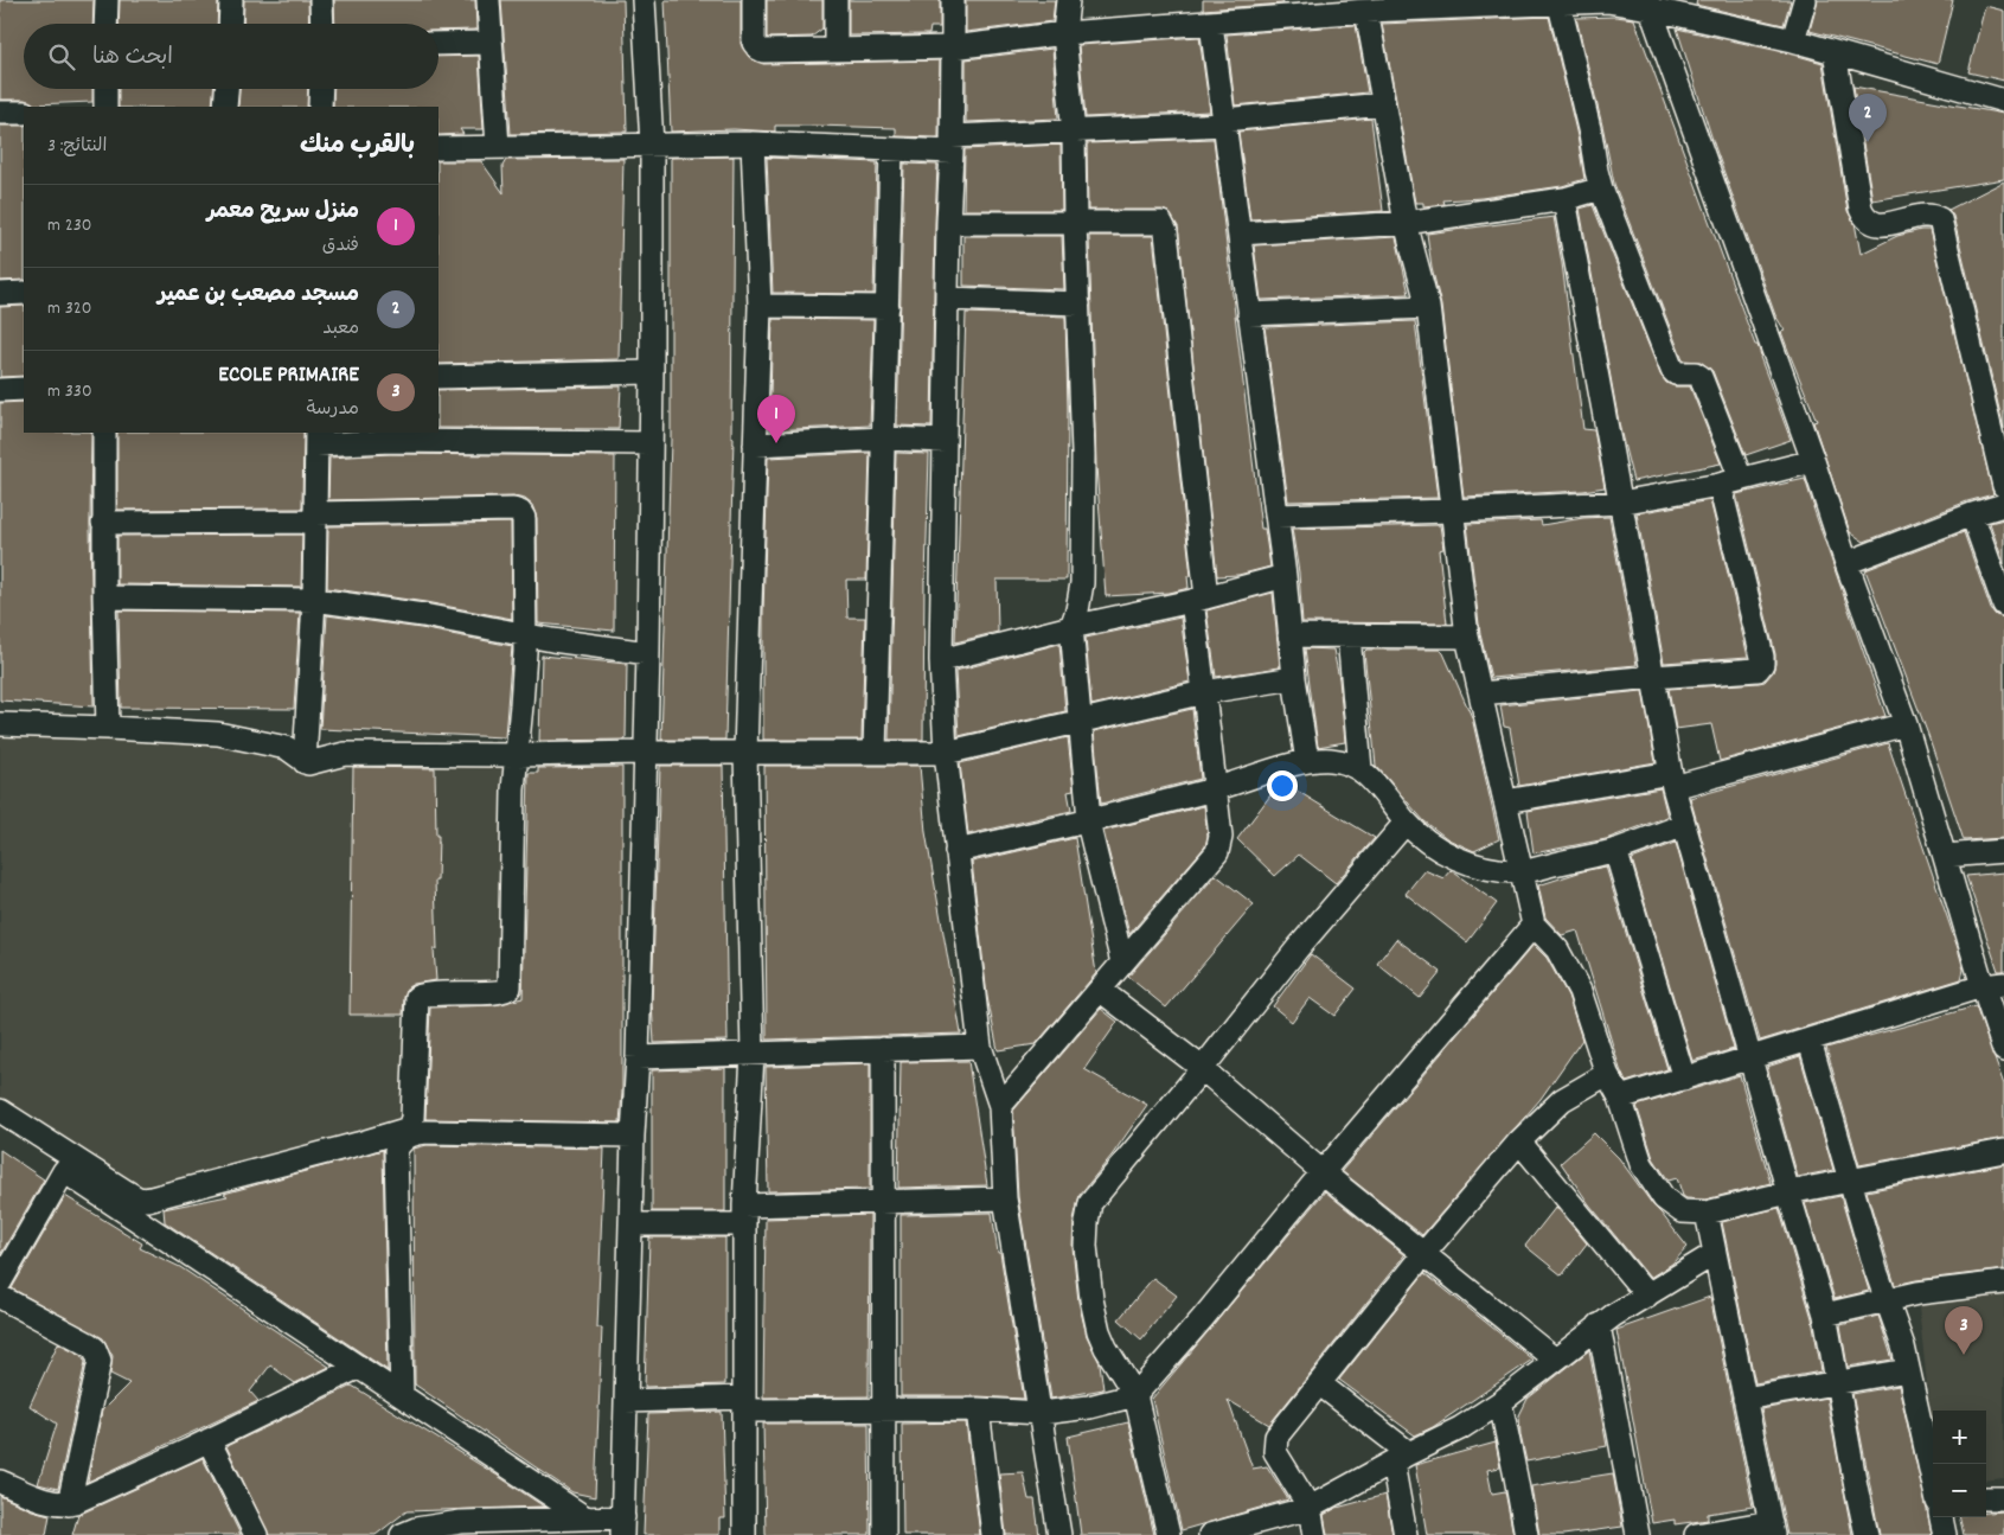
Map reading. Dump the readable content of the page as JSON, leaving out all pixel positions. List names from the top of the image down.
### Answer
{
  "page": {
    "search": "ابحث هنا",
    "pins": ["2", "1", "3"],
    "heading": ["بالقرب منك", "النتائج: 3"],
    "list": [
      {
        "mark": "1",
        "name": "منزل سريح معمر",
        "note": "فندق",
        "value": "230 m"
      },
      {
        "mark": "2",
        "name": "مسجد مصعب بن عمير",
        "note": "معبد",
        "value": "320 m"
      },
      {
        "mark": "3",
        "name": "ECOLE PRIMAIRE",
        "note": "مدرسة",
        "value": "330 m"
      }
    ],
    "map_buttons": ["+", "−"]
  }
}
